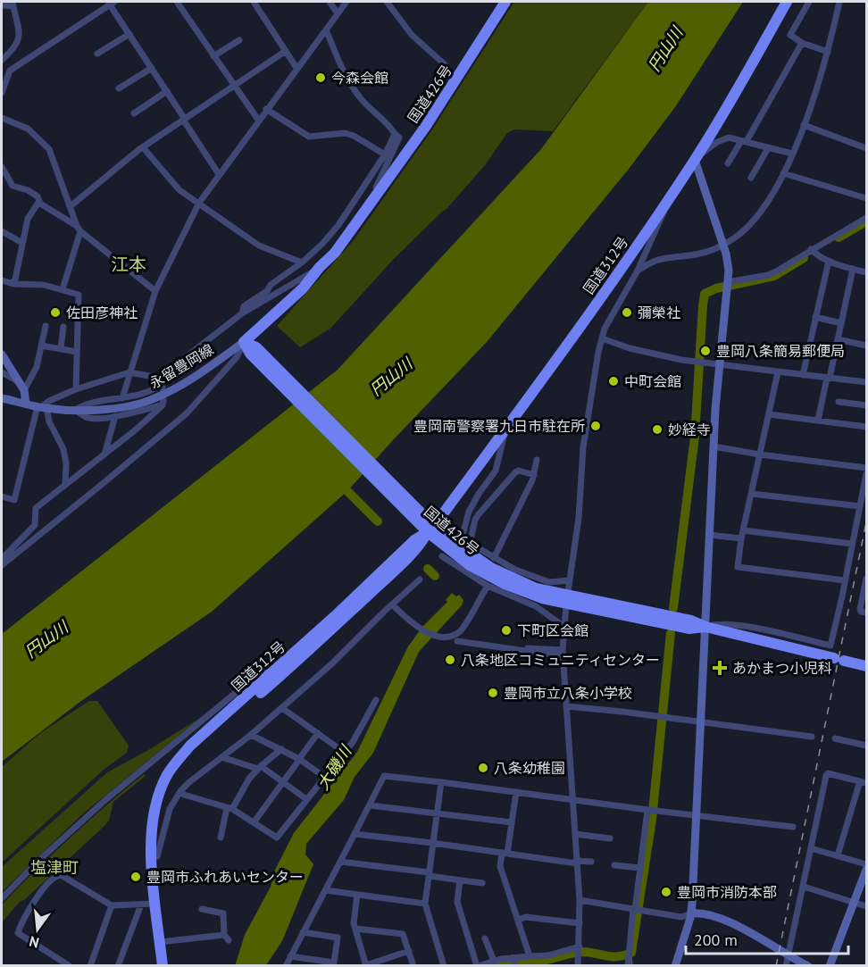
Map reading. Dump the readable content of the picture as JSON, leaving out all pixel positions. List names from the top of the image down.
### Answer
{
  "streets": {
    "highway": ["国道426号", "国道312号"],
    "street": ["永留豊岡線"]
  },
  "crossings": [
    ["国道426号", "国道312号"],
    ["国道426号", "永留豊岡線"]
  ],
  "districts": ["江本", "塩津町"],
  "water": ["円山川", "大磯川"],
  "places": {
    "other": [
      "今森会館",
      "佐田彦神社",
      "彌榮社",
      "豊岡八条簡易郵便局",
      "中町会館",
      "豊岡南警察署九日市駐在所",
      "妙経寺",
      "下町区会館",
      "八条地区コミュニティセンター",
      "豊岡市立八条小学校",
      "八条幼稚園",
      "豊岡市ふれあいセンター",
      "豊岡市消防本部"
    ],
    "health": ["あかまつ小児科"]
  },
  "scale_bar": "200 m",
  "north": "bottom"
}
